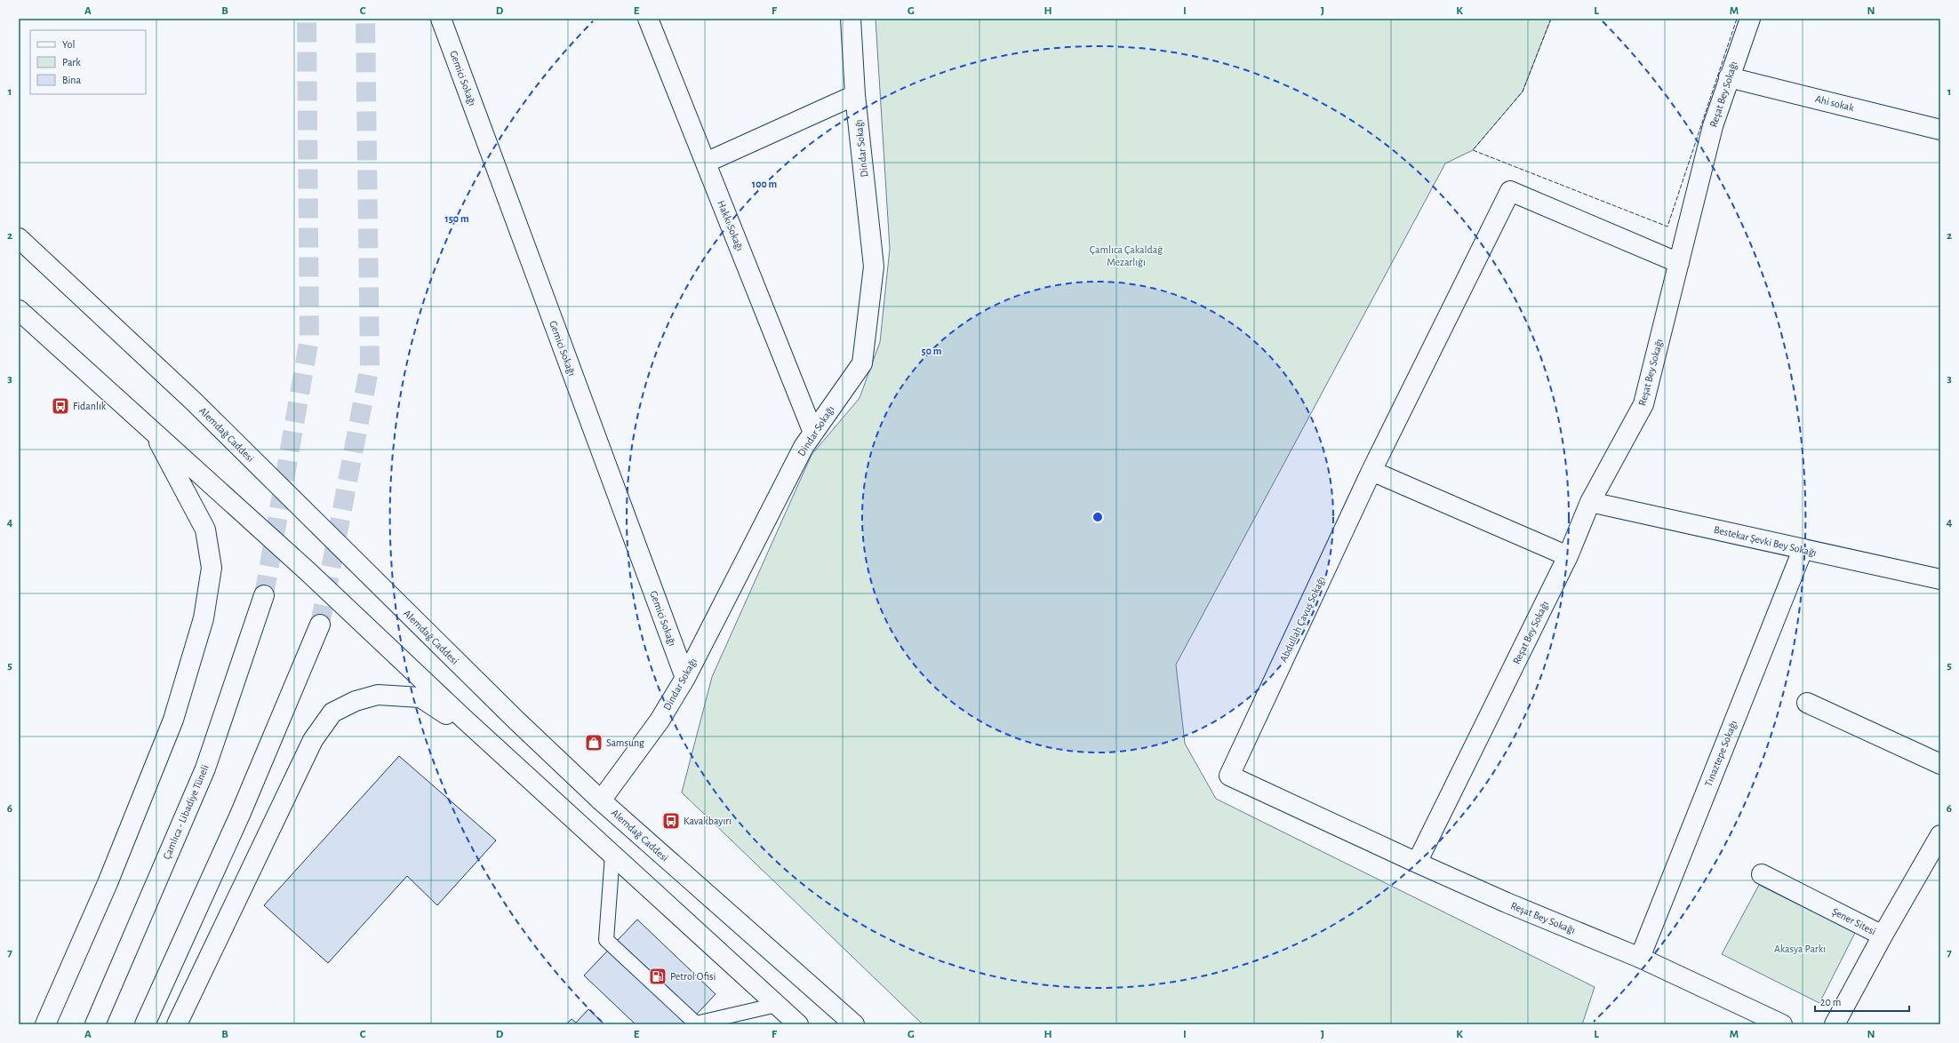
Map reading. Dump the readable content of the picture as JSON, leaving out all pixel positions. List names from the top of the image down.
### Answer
{
  "streets": {
    "street": [
      "Gemici Sokağı",
      "Reşat Bey Sokağı",
      "Ahi sokak",
      "Dindar Sokağı",
      "Hakkı Sokağı",
      "Alemdağ Caddesi",
      "Bestekar Şevki Bey Sokağı",
      "Abdullah Çavuş Sokağı",
      "Tınaztepe Sokağı",
      "Çamlıca - Libadiye Tüneli",
      "Şener Sitesi"
    ]
  },
  "crossings": [
    ["Gemici Sokağı", "Dindar Sokağı"],
    ["Reşat Bey Sokağı", "Ahi sokak"],
    ["Reşat Bey Sokağı", "Bestekar Şevki Bey Sokağı"],
    ["Reşat Bey Sokağı", "Abdullah Çavuş Sokağı"],
    ["Reşat Bey Sokağı", "Tınaztepe Sokağı"],
    ["Dindar Sokağı", "Hakkı Sokağı"],
    ["Dindar Sokağı", "Alemdağ Caddesi"],
    ["Bestekar Şevki Bey Sokağı", "Tınaztepe Sokağı"]
  ],
  "parks": ["Çamlıca Çakaldağ Mezarlığı", "Akasya Parkı"],
  "places": {
    "bus stop": ["Fidanlık", "Kavakbayırı"],
    "shop": ["Samsung"],
    "fuel station": ["Petrol Ofisi"]
  },
  "legend": ["Yol", "Park", "Bina"],
  "scale_bar": "20 m",
  "grid": {
    "columns": [
      "A",
      "B",
      "C",
      "D",
      "E",
      "F",
      "G",
      "H",
      "I",
      "J",
      "K",
      "L",
      "M",
      "N"
    ],
    "rows": [
      "1",
      "2",
      "3",
      "4",
      "5",
      "6",
      "7"
    ]
  },
  "rings": ["100 m", "150 m", "50 m"]
}
